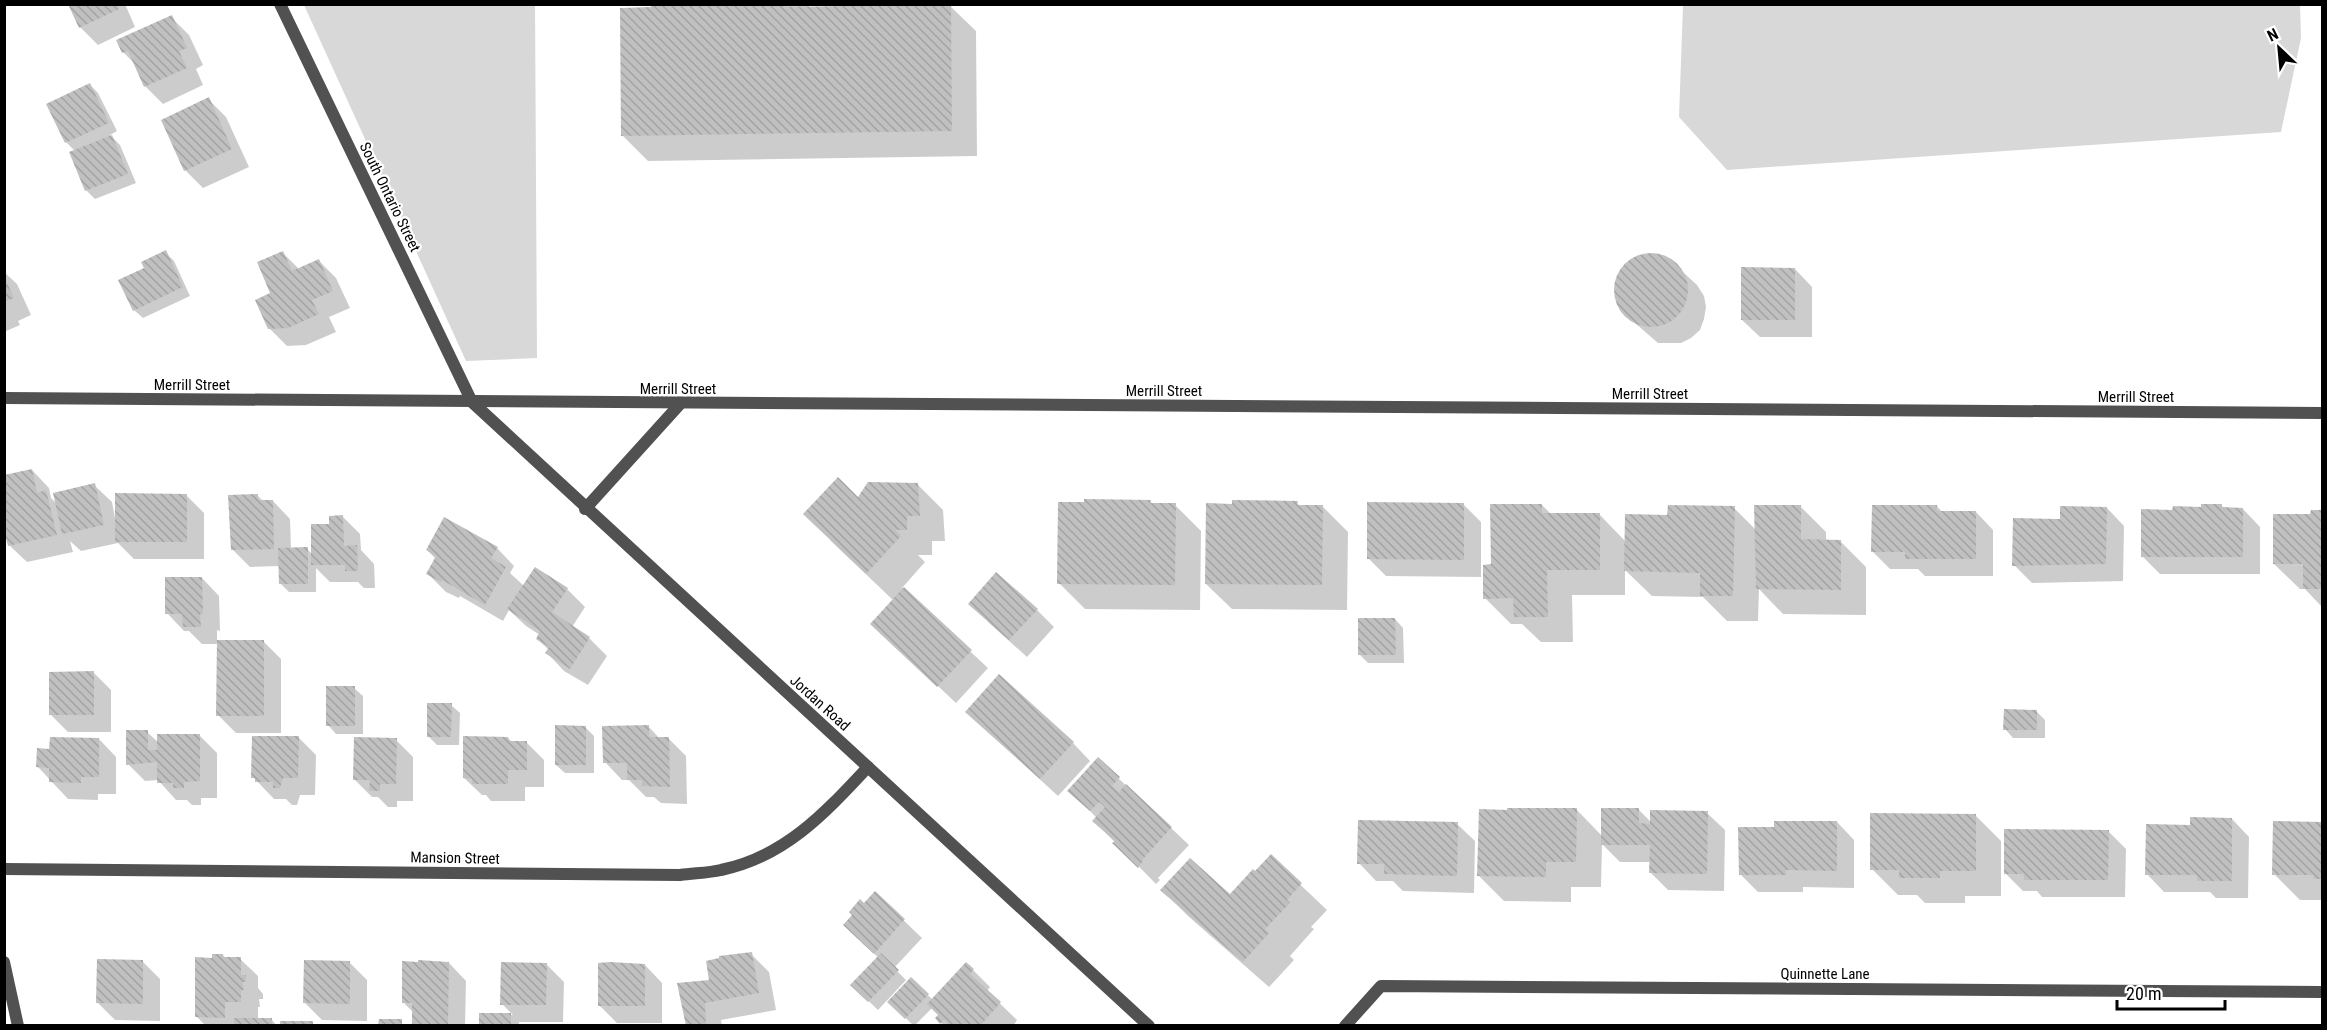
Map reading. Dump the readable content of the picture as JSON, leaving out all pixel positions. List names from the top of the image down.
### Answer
{
  "streets": {
    "street": [
      "South Ontario Street",
      "Merrill Street",
      "Jordan Road",
      "Mansion Street",
      "Quinnette Lane"
    ]
  },
  "crossings": [
    ["South Ontario Street", "Merrill Street"],
    ["South Ontario Street", "Jordan Road"],
    ["Merrill Street", "Jordan Road"],
    ["Jordan Road", "Mansion Street"]
  ],
  "scale_bar": "20 m",
  "north": "top left"
}
